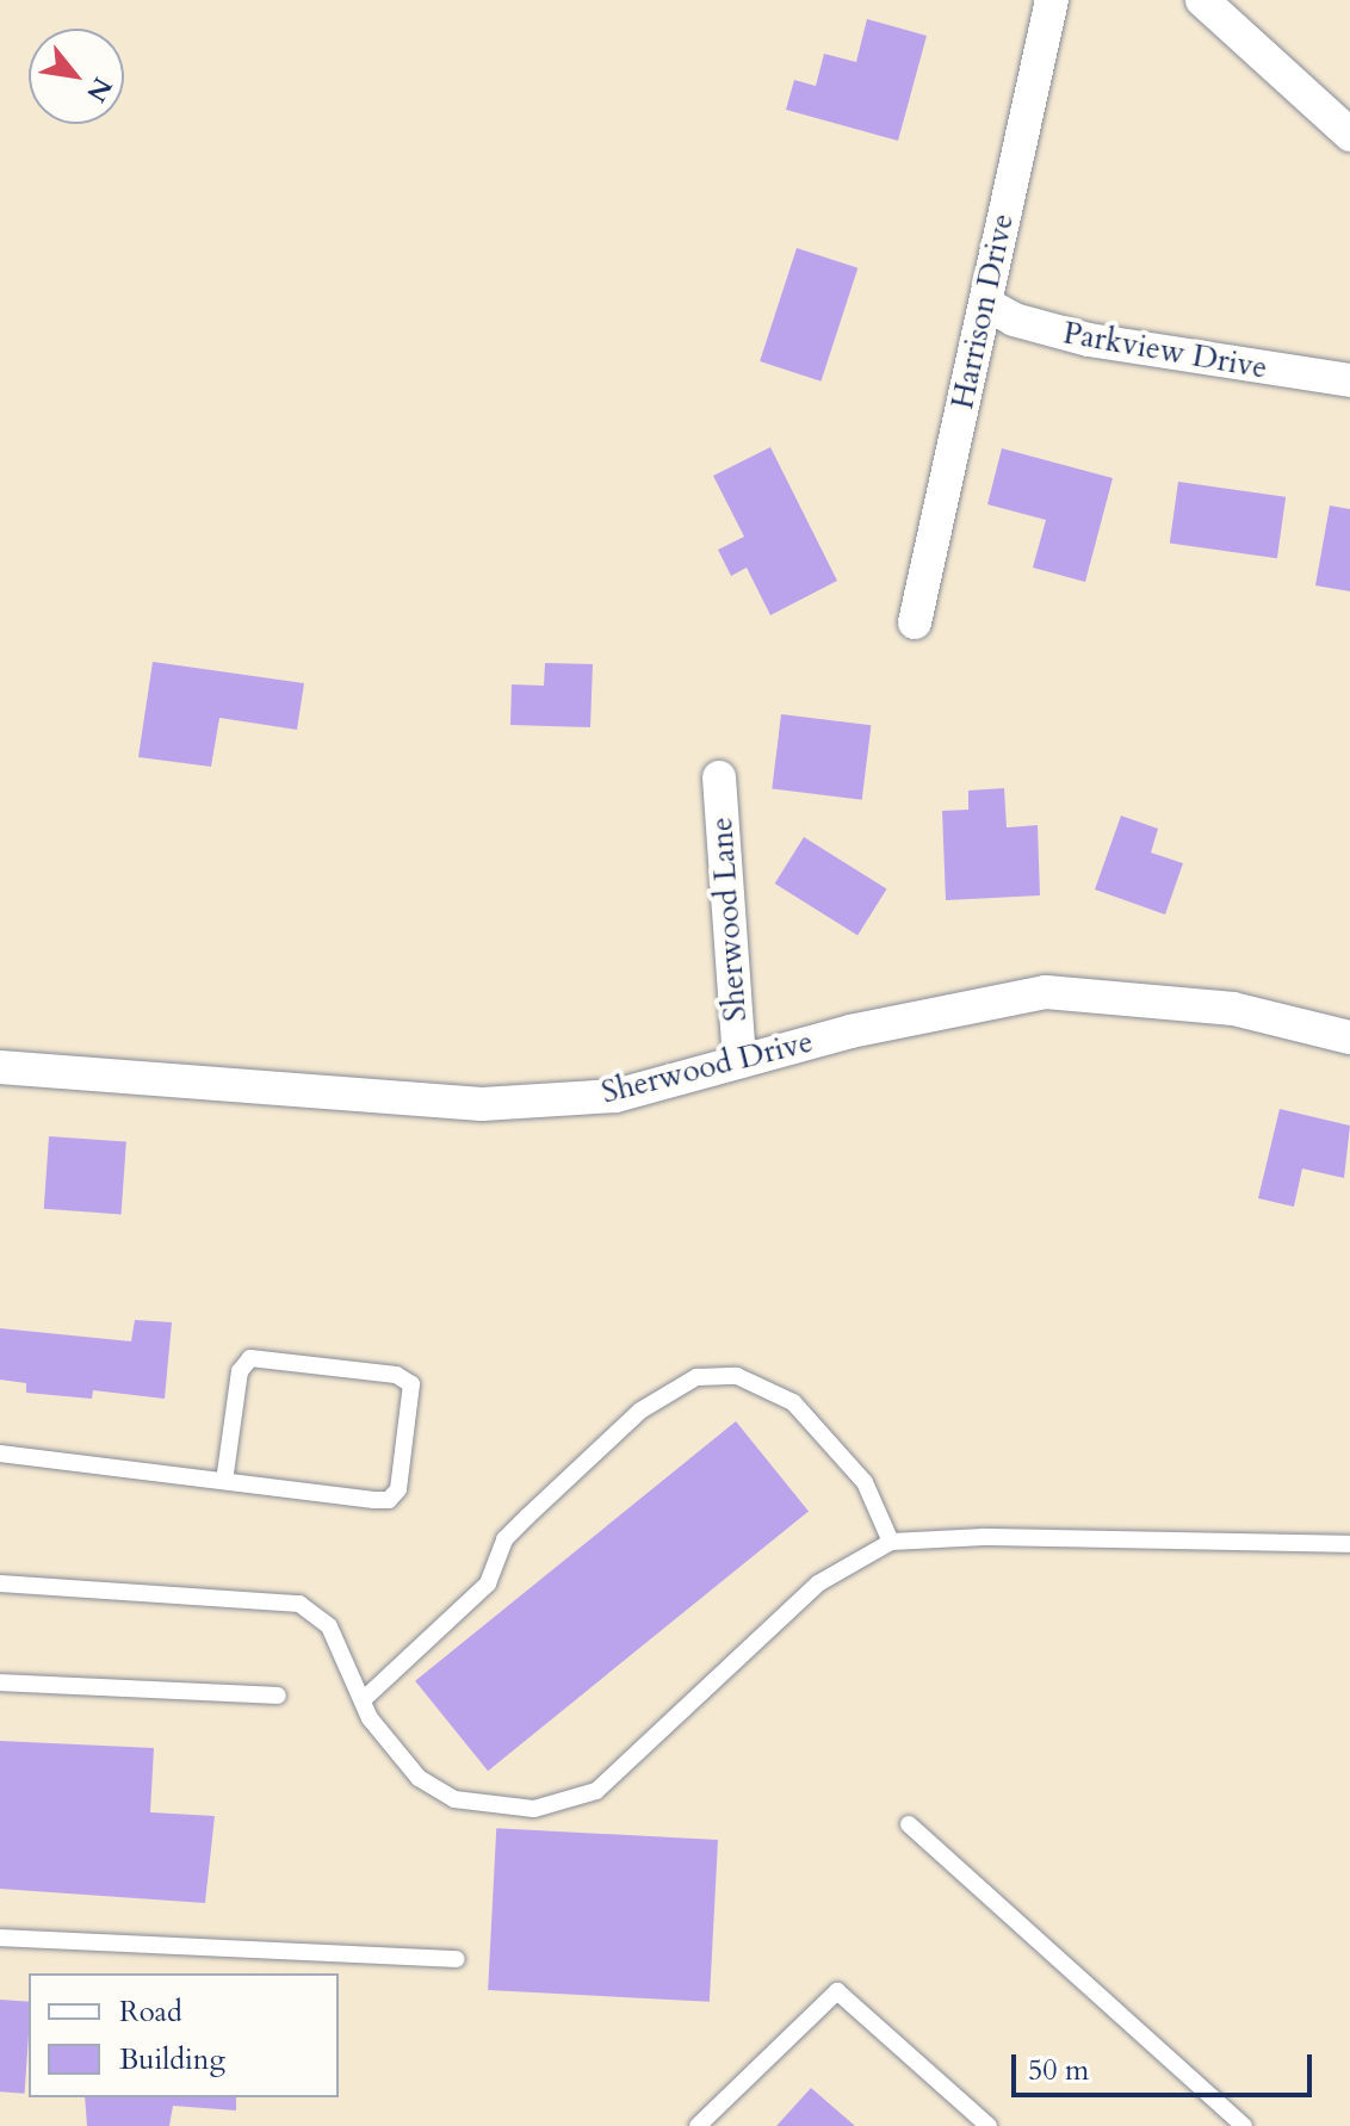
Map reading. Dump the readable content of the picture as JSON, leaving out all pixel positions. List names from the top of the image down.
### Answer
{
  "streets": {
    "street": [
      "Harrison Drive",
      "Parkview Drive",
      "Sherwood Lane",
      "Sherwood Drive"
    ]
  },
  "crossings": [
    ["Harrison Drive", "Parkview Drive"],
    ["Sherwood Lane", "Sherwood Drive"]
  ],
  "legend": ["Road", "Building"],
  "scale_bar": "50 m",
  "north": "bottom right"
}
